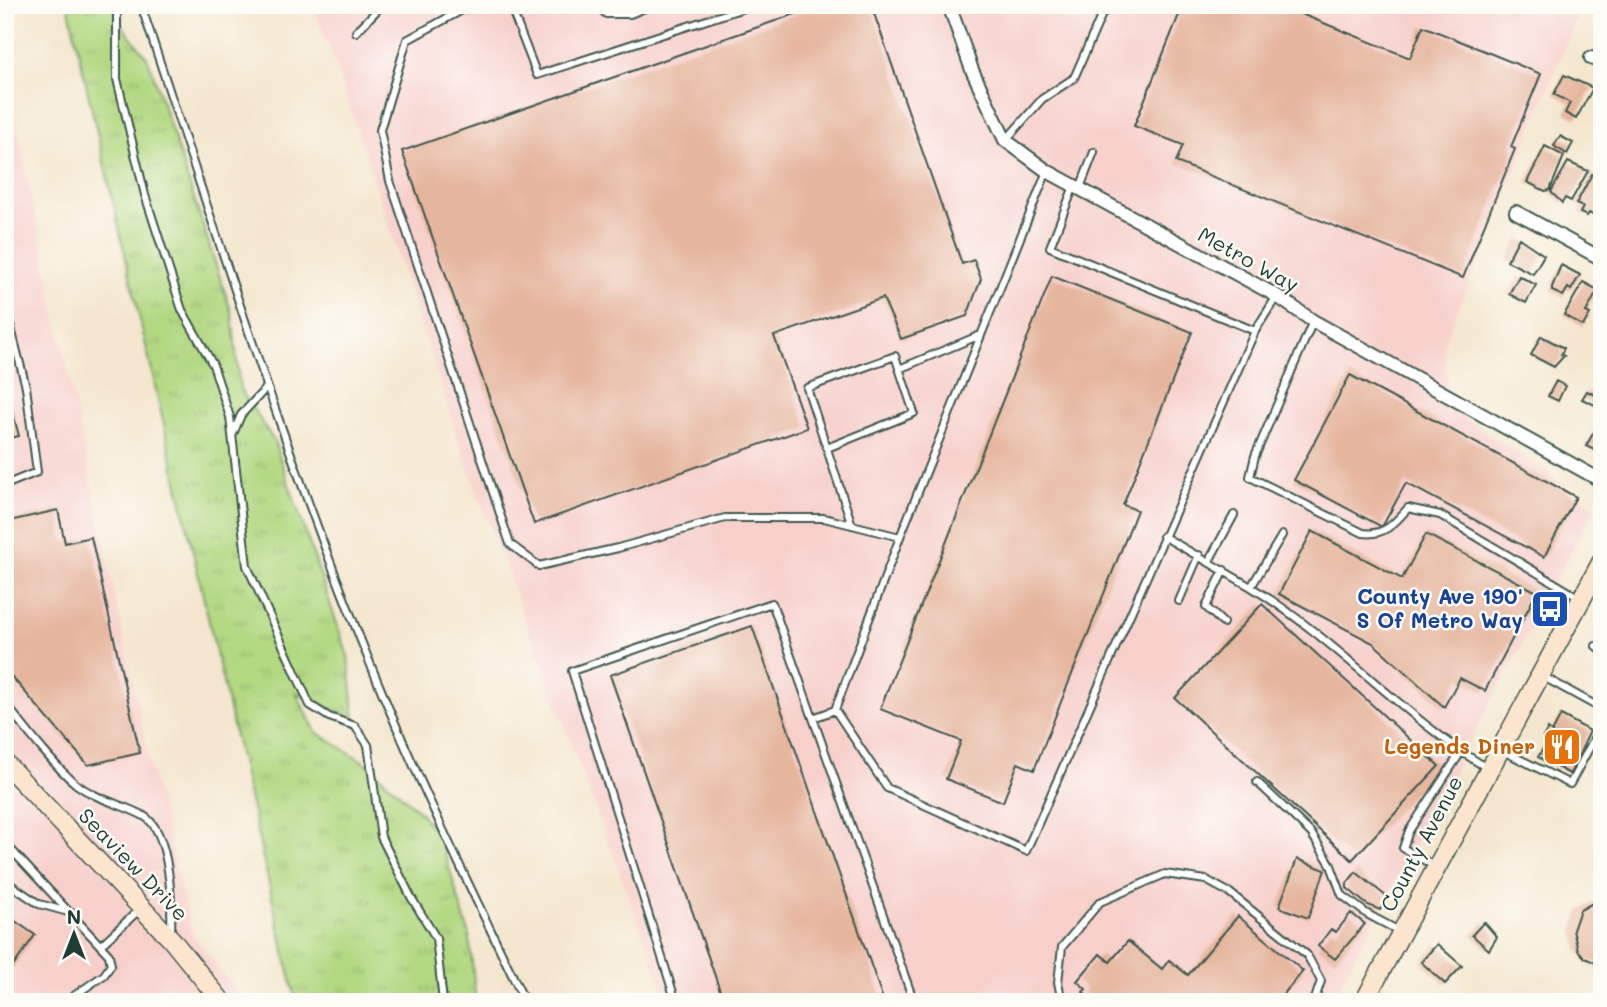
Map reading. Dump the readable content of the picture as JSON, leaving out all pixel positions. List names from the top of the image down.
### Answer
{
  "streets": {
    "main road": ["County Avenue", "Seaview Drive"],
    "street": ["Metro Way"]
  },
  "places": {
    "bus stop": ["County Ave 190' S Of Metro Way"],
    "restaurant": ["Legends Diner"]
  },
  "north": "top"
}
